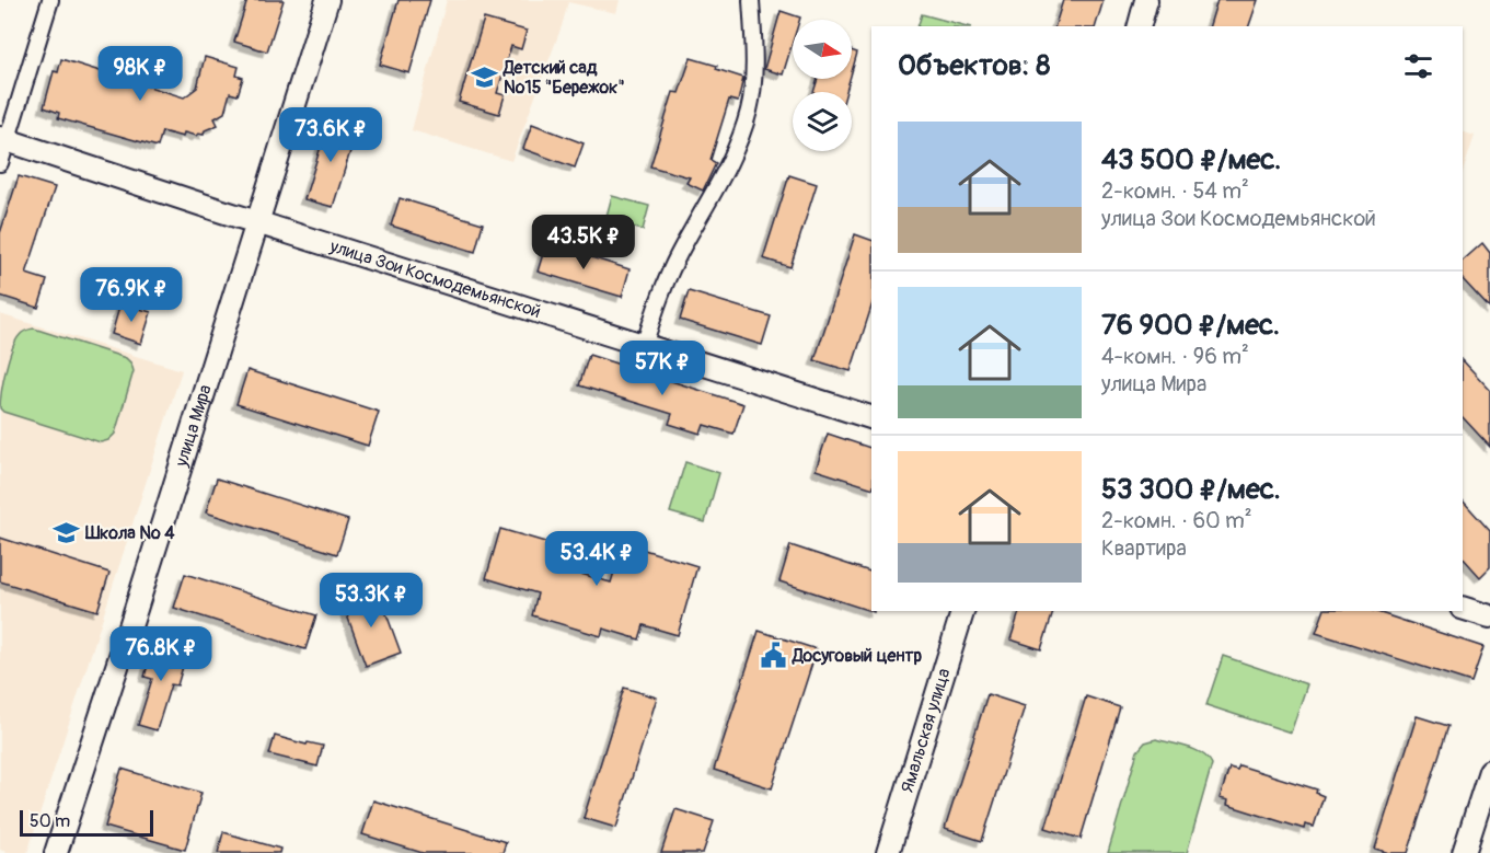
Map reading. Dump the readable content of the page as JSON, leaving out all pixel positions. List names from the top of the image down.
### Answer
{
  "streets": {
    "street": ["улица Зои Космодемьянской", "улица Мира", "Ямальская улица"]
  },
  "crossings": [
    ["улица Зои Космодемьянской", "улица Мира"]
  ],
  "places": {
    "school or university": ["Детский сад №15 \"Бережок\"", "Школа № 4"],
    "public building": ["Досуговый центр"]
  },
  "scale_bar": "50 m",
  "north": "right",
  "page": {
    "heading": "Объектов: 8",
    "price": [
      "98K ₽",
      "73.6K ₽",
      "43.5K ₽",
      "76.9K ₽",
      "57K ₽",
      "53.4K ₽",
      "53.3K ₽",
      "76.8K ₽"
    ],
    "list": [
      {
        "name": "43 500 ₽/мес.",
        "note": "2-комн. · 54 m² · улица Зои Космодемьянской"
      },
      {
        "name": "76 900 ₽/мес.",
        "note": "4-комн. · 96 m² · улица Мира"
      },
      {
        "name": "53 300 ₽/мес.",
        "note": "2-комн. · 60 m² · Квартира"
      }
    ],
    "scale": "50 m"
  }
}
